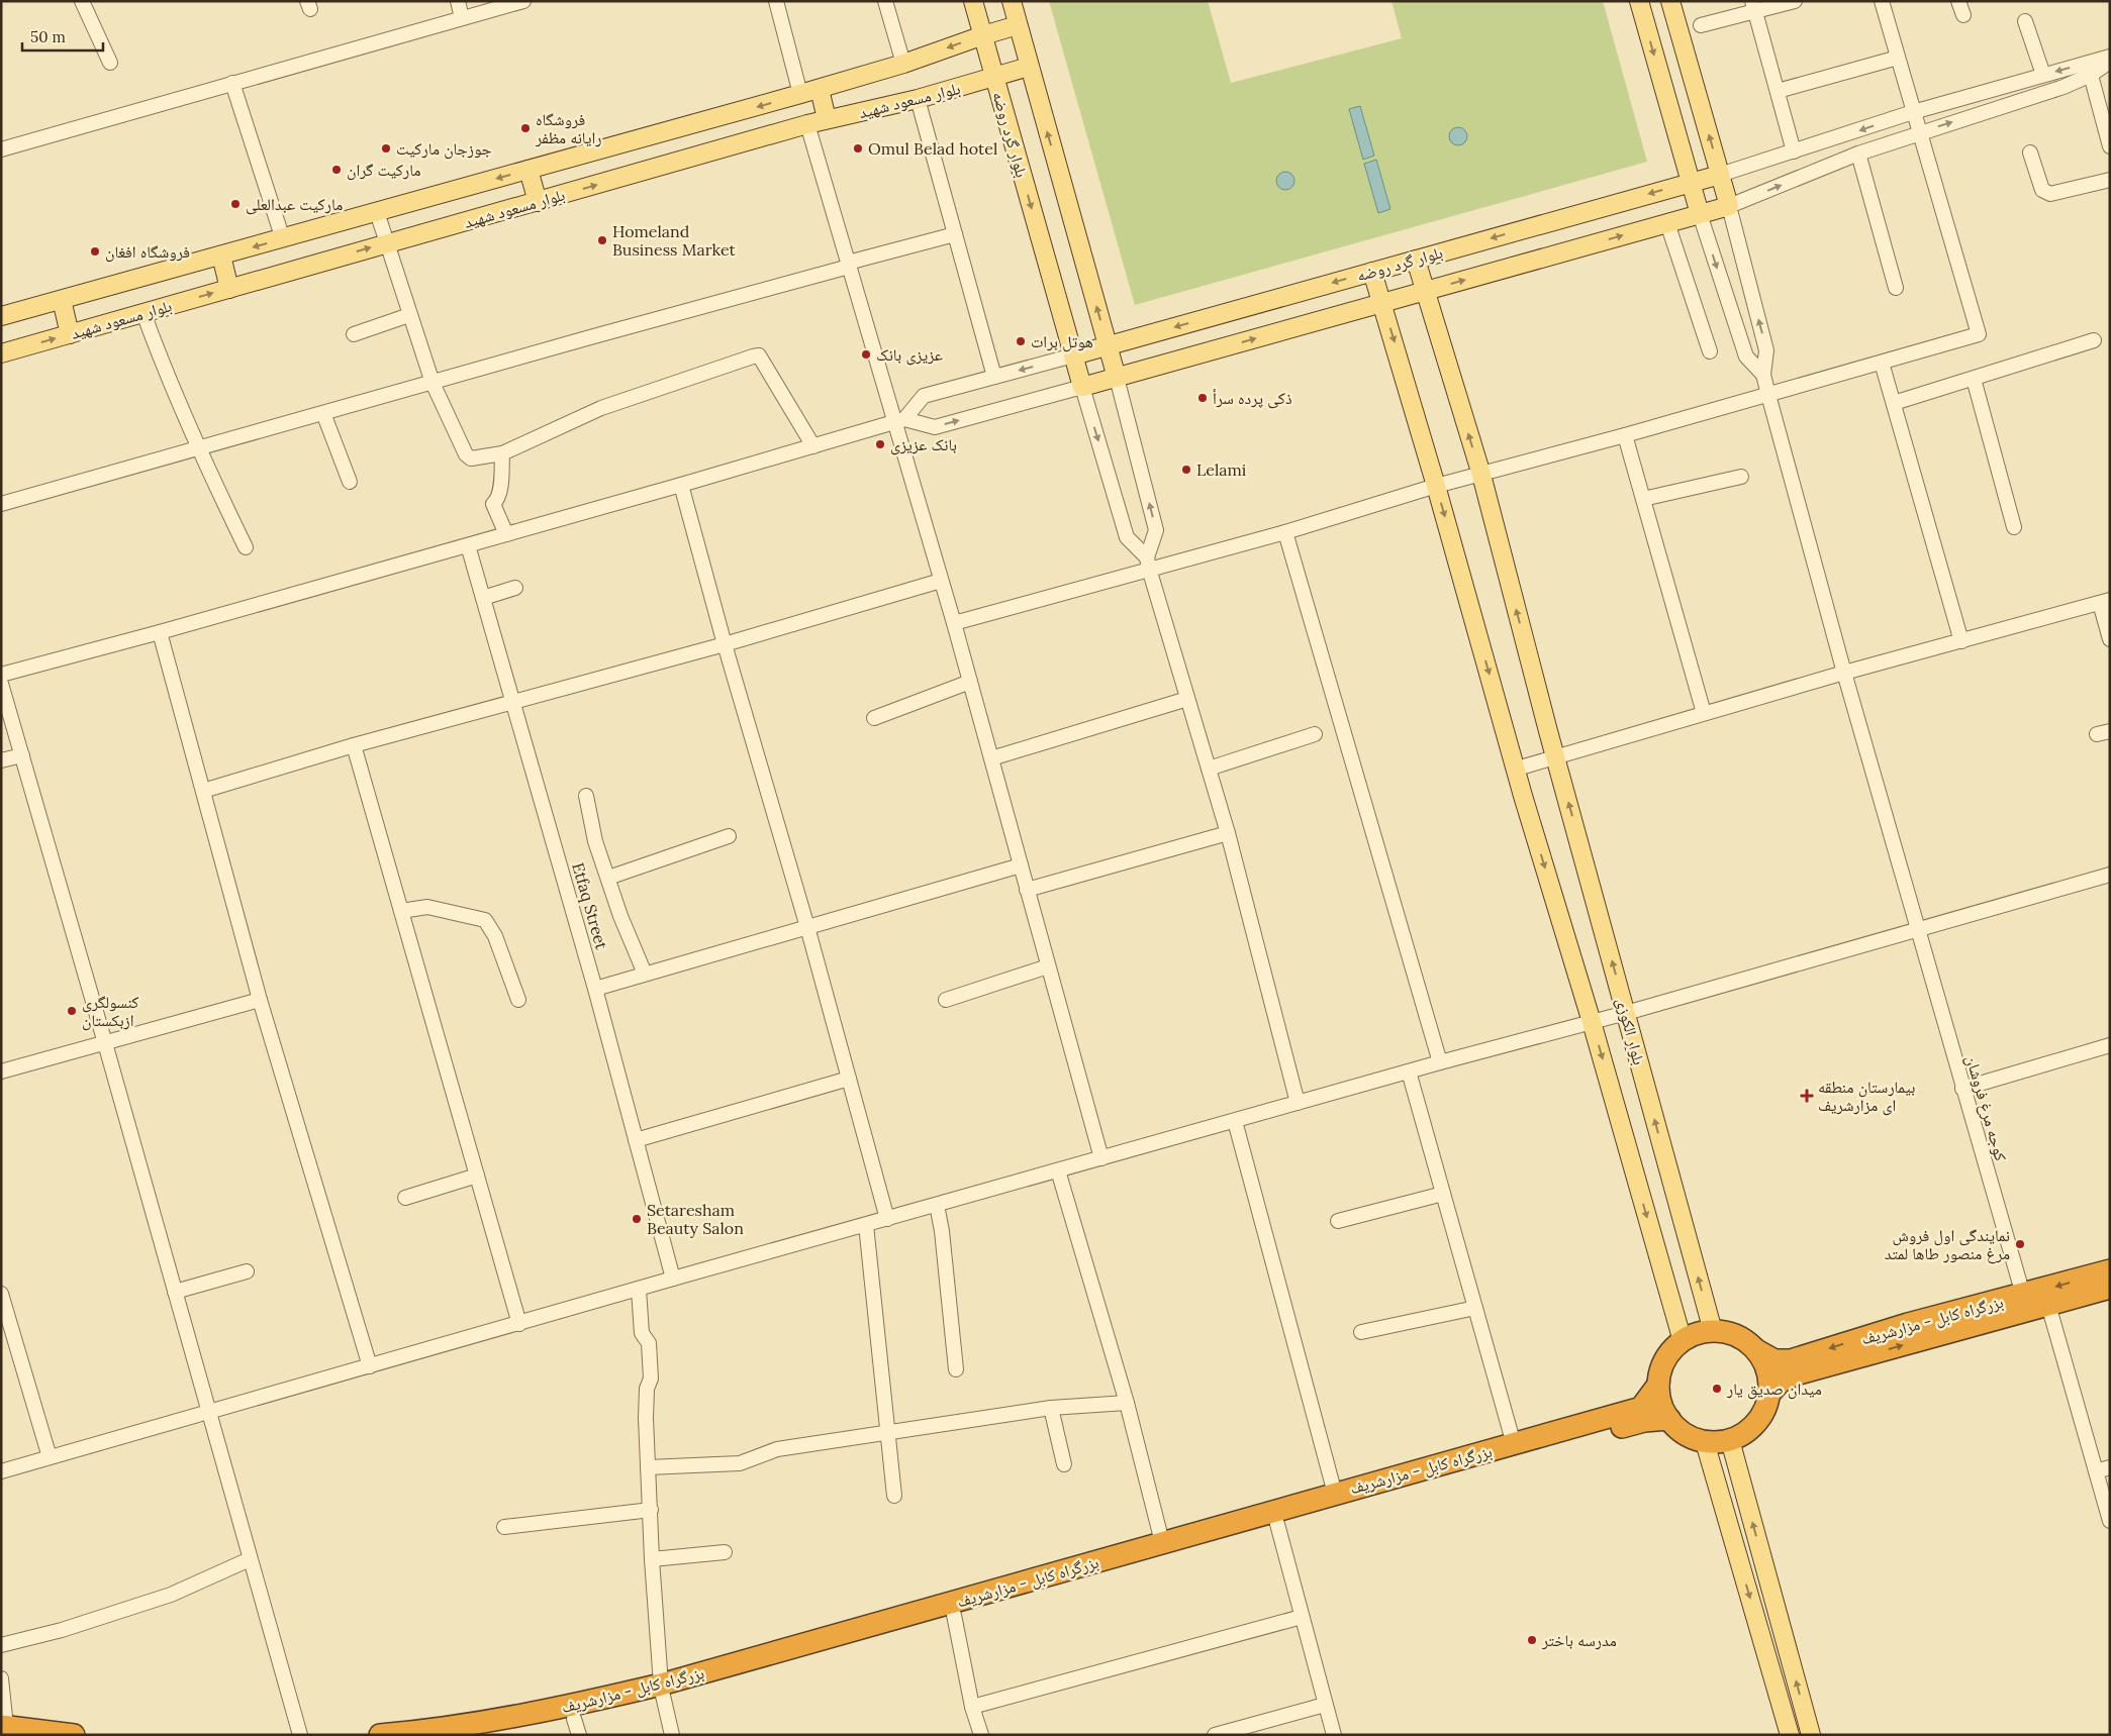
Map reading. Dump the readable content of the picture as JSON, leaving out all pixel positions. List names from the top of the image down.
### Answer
{
  "streets": {
    "highway": ["بزرگراه کابل - مزارشریف"],
    "main road": ["بلوار مسعود شهید", "بلوار گرد روضه", "بلوار الکوزی"],
    "street": ["Etfaq Street", "كوجه مرغ فروشان"]
  },
  "crossings": [
    ["بلوار مسعود شهید", "بلوار گرد روضه"],
    ["بلوار گرد روضه", "بلوار الکوزی"],
    ["بلوار الکوزی", "بزرگراه کابل - مزارشریف"],
    ["كوجه مرغ فروشان", "بزرگراه کابل - مزارشریف"]
  ],
  "places": {
    "other": [
      "فروشگاه رایانه مظفر",
      "جوزجان مارکیت",
      "Omul Belad hotel",
      "مارکیت گران",
      "مارکیت عبدالعلی",
      "Homeland Business Market",
      "فروشگاه افغان",
      "هوتل برات",
      "عزیزی بانک",
      "ذکی پرده سرأ",
      "بانک عزیزی",
      "Lelami",
      "کنسولگری ازبکستان",
      "Setaresham Beauty Salon",
      "نمایندگی اول فروش مرغ منصور طاها لمتد",
      "میدان صدیق یار",
      "مدرسه باختر"
    ],
    "health": ["بیمارستان منطقه ای مزارشریف"]
  },
  "scale_bar": "50 m"
}
